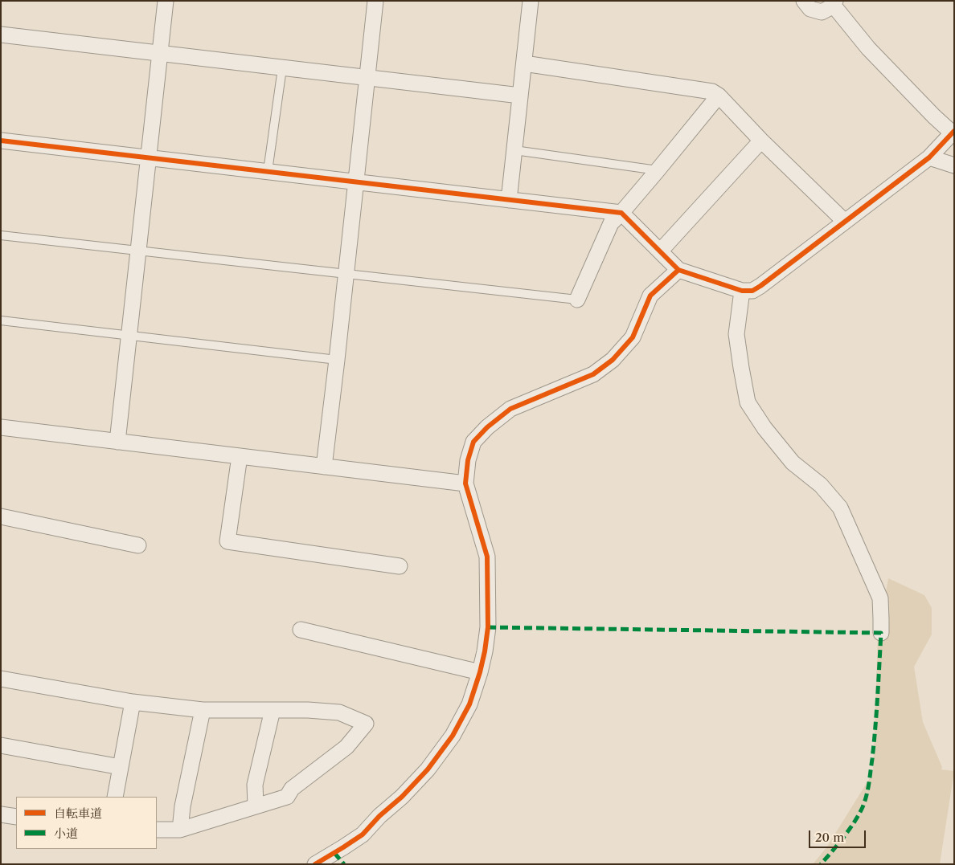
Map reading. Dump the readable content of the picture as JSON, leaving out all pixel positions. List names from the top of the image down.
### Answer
{
  "legend": ["自転車道", "小道"],
  "scale_bar": "20 m"
}
